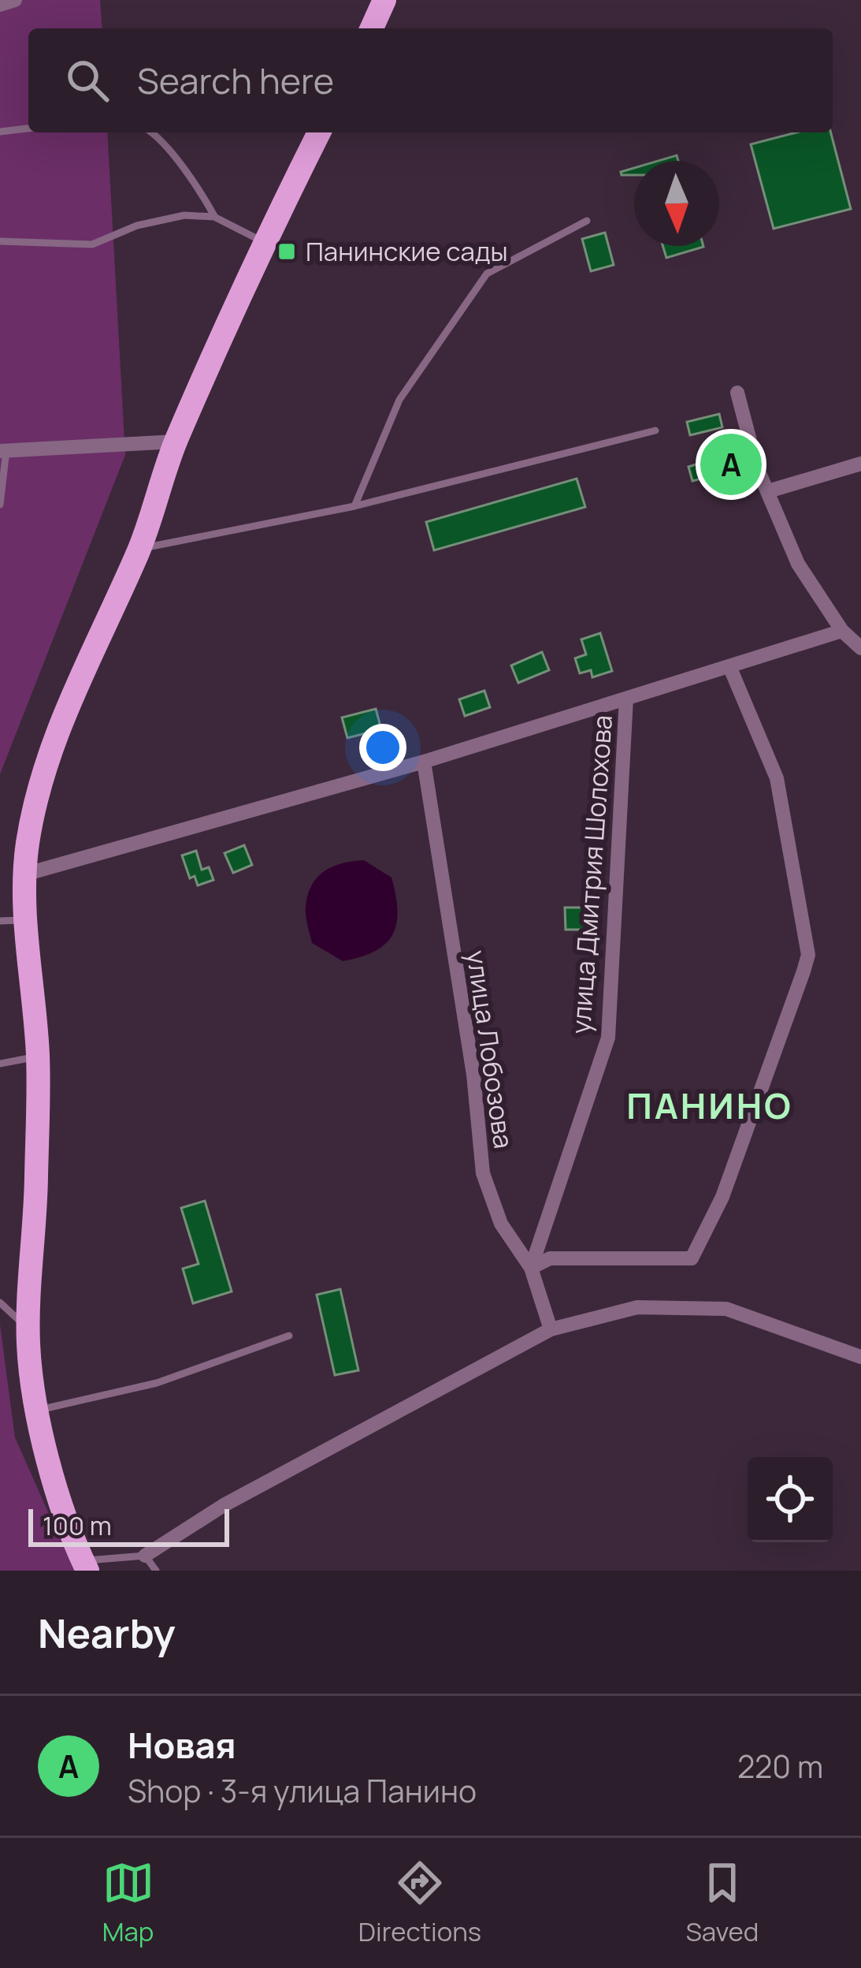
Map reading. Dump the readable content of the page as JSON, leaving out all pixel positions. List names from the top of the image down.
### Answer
{
  "streets": {
    "street": ["улица Дмитрия Шолохова", "улица Лобозова"]
  },
  "crossings": [
    ["улица Дмитрия Шолохова", "улица Лобозова"]
  ],
  "districts": ["ПАНИНО"],
  "places": {
    "transit": ["Панинские сады"]
  },
  "scale_bar": "100 m",
  "north": "bottom",
  "page": {
    "search": "Search here",
    "pins": "A",
    "scale": "100 m",
    "heading": "Nearby",
    "list": [
      {
        "mark": "A",
        "name": "Новая",
        "note": "Shop · 3-я улица Панино",
        "value": "220 m"
      }
    ],
    "nav": ["Map", "Directions", "Saved"]
  }
}
